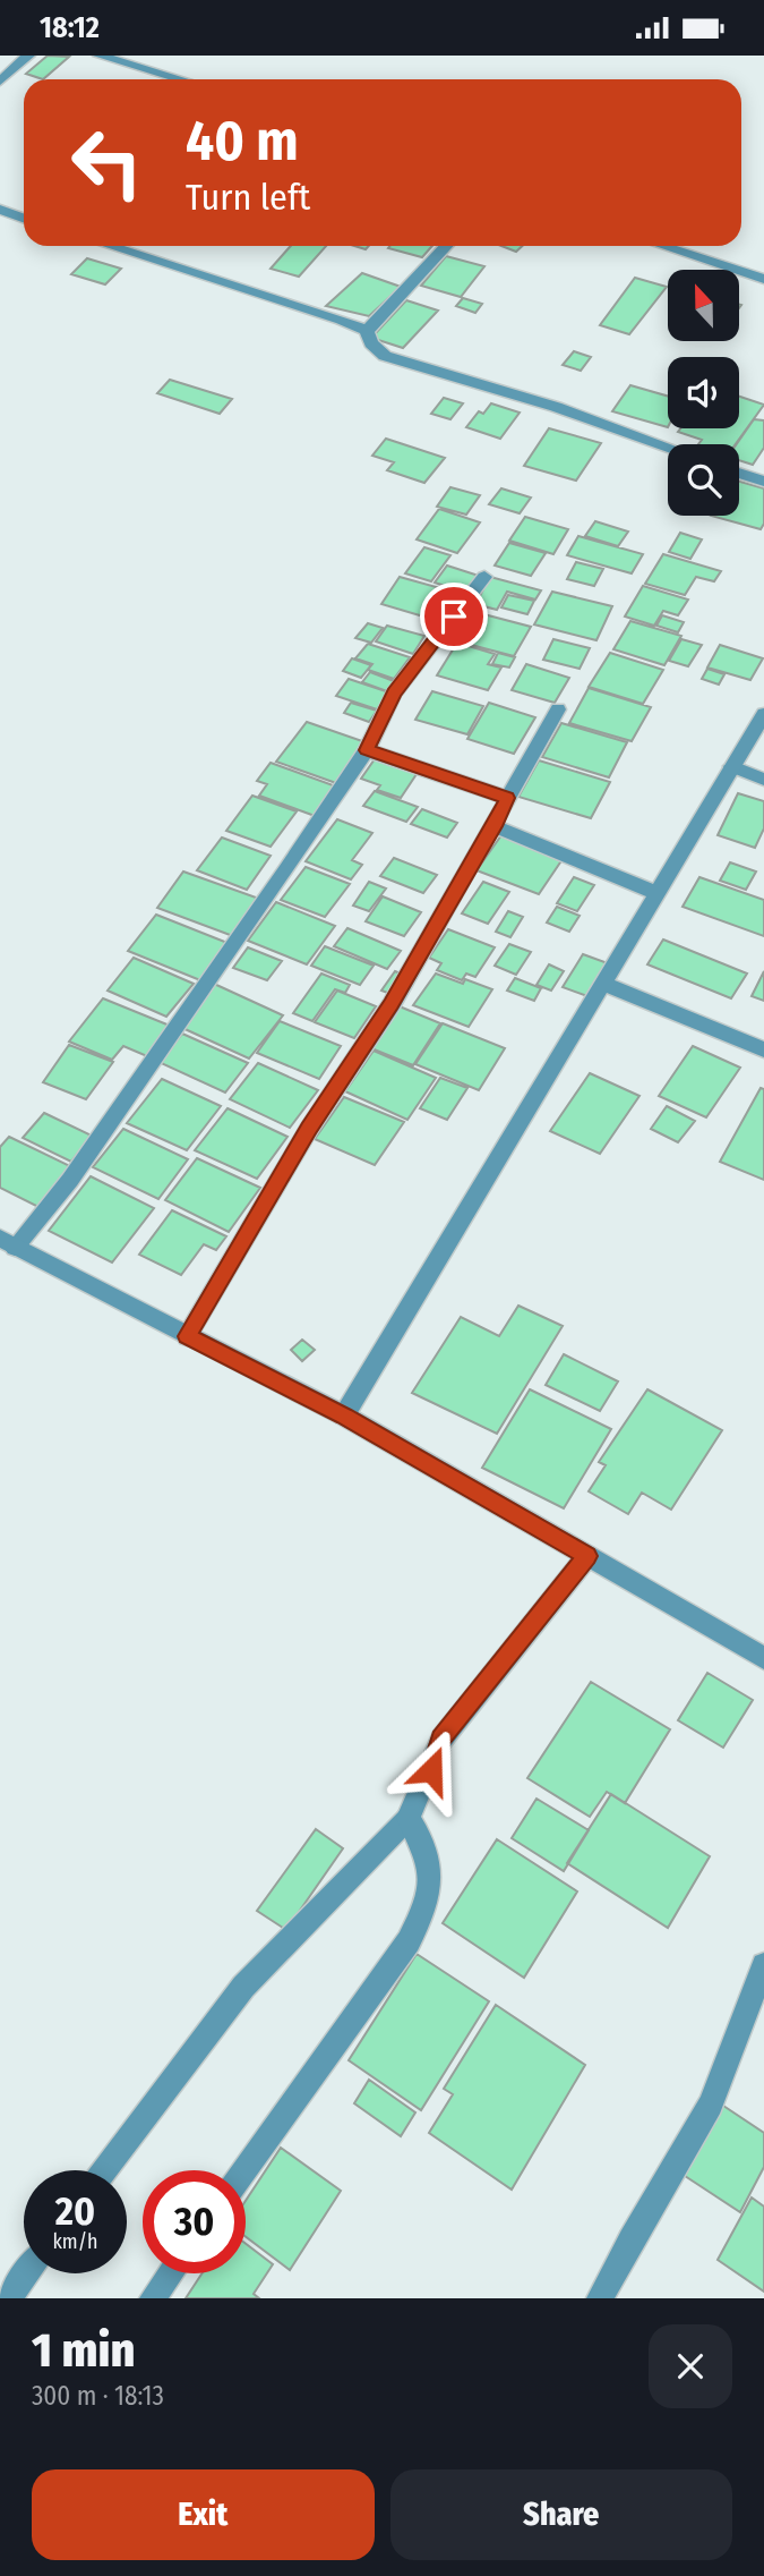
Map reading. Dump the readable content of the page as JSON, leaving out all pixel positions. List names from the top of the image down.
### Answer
{
  "north": "top",
  "page": {
    "status": "18:12",
    "turn": ["40 m", "Turn left"],
    "speed": "20 km/h",
    "limit": "30",
    "heading": ["1 min", "300 m · 18:13"],
    "buttons": ["Exit", "Share"]
  }
}
